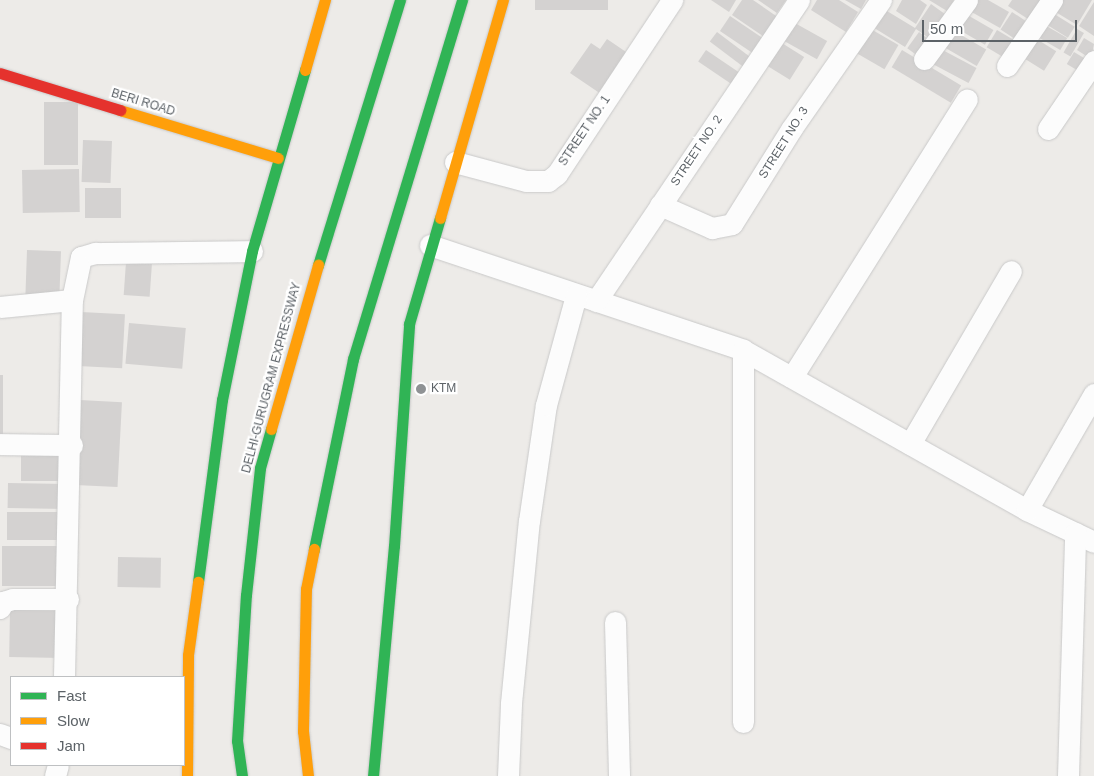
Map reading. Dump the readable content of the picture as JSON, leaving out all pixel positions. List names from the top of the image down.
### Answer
{
  "streets": {
    "main road": ["BERI ROAD", "DELHI-GURUGRAM EXPRESSWAY"],
    "street": ["STREET NO. 1", "STREET NO. 3", "STREET NO. 2"]
  },
  "crossings": [
    ["STREET NO. 3", "STREET NO. 2"]
  ],
  "places": ["KTM"],
  "legend": ["Fast", "Slow", "Jam"],
  "scale_bar": "50 m"
}
